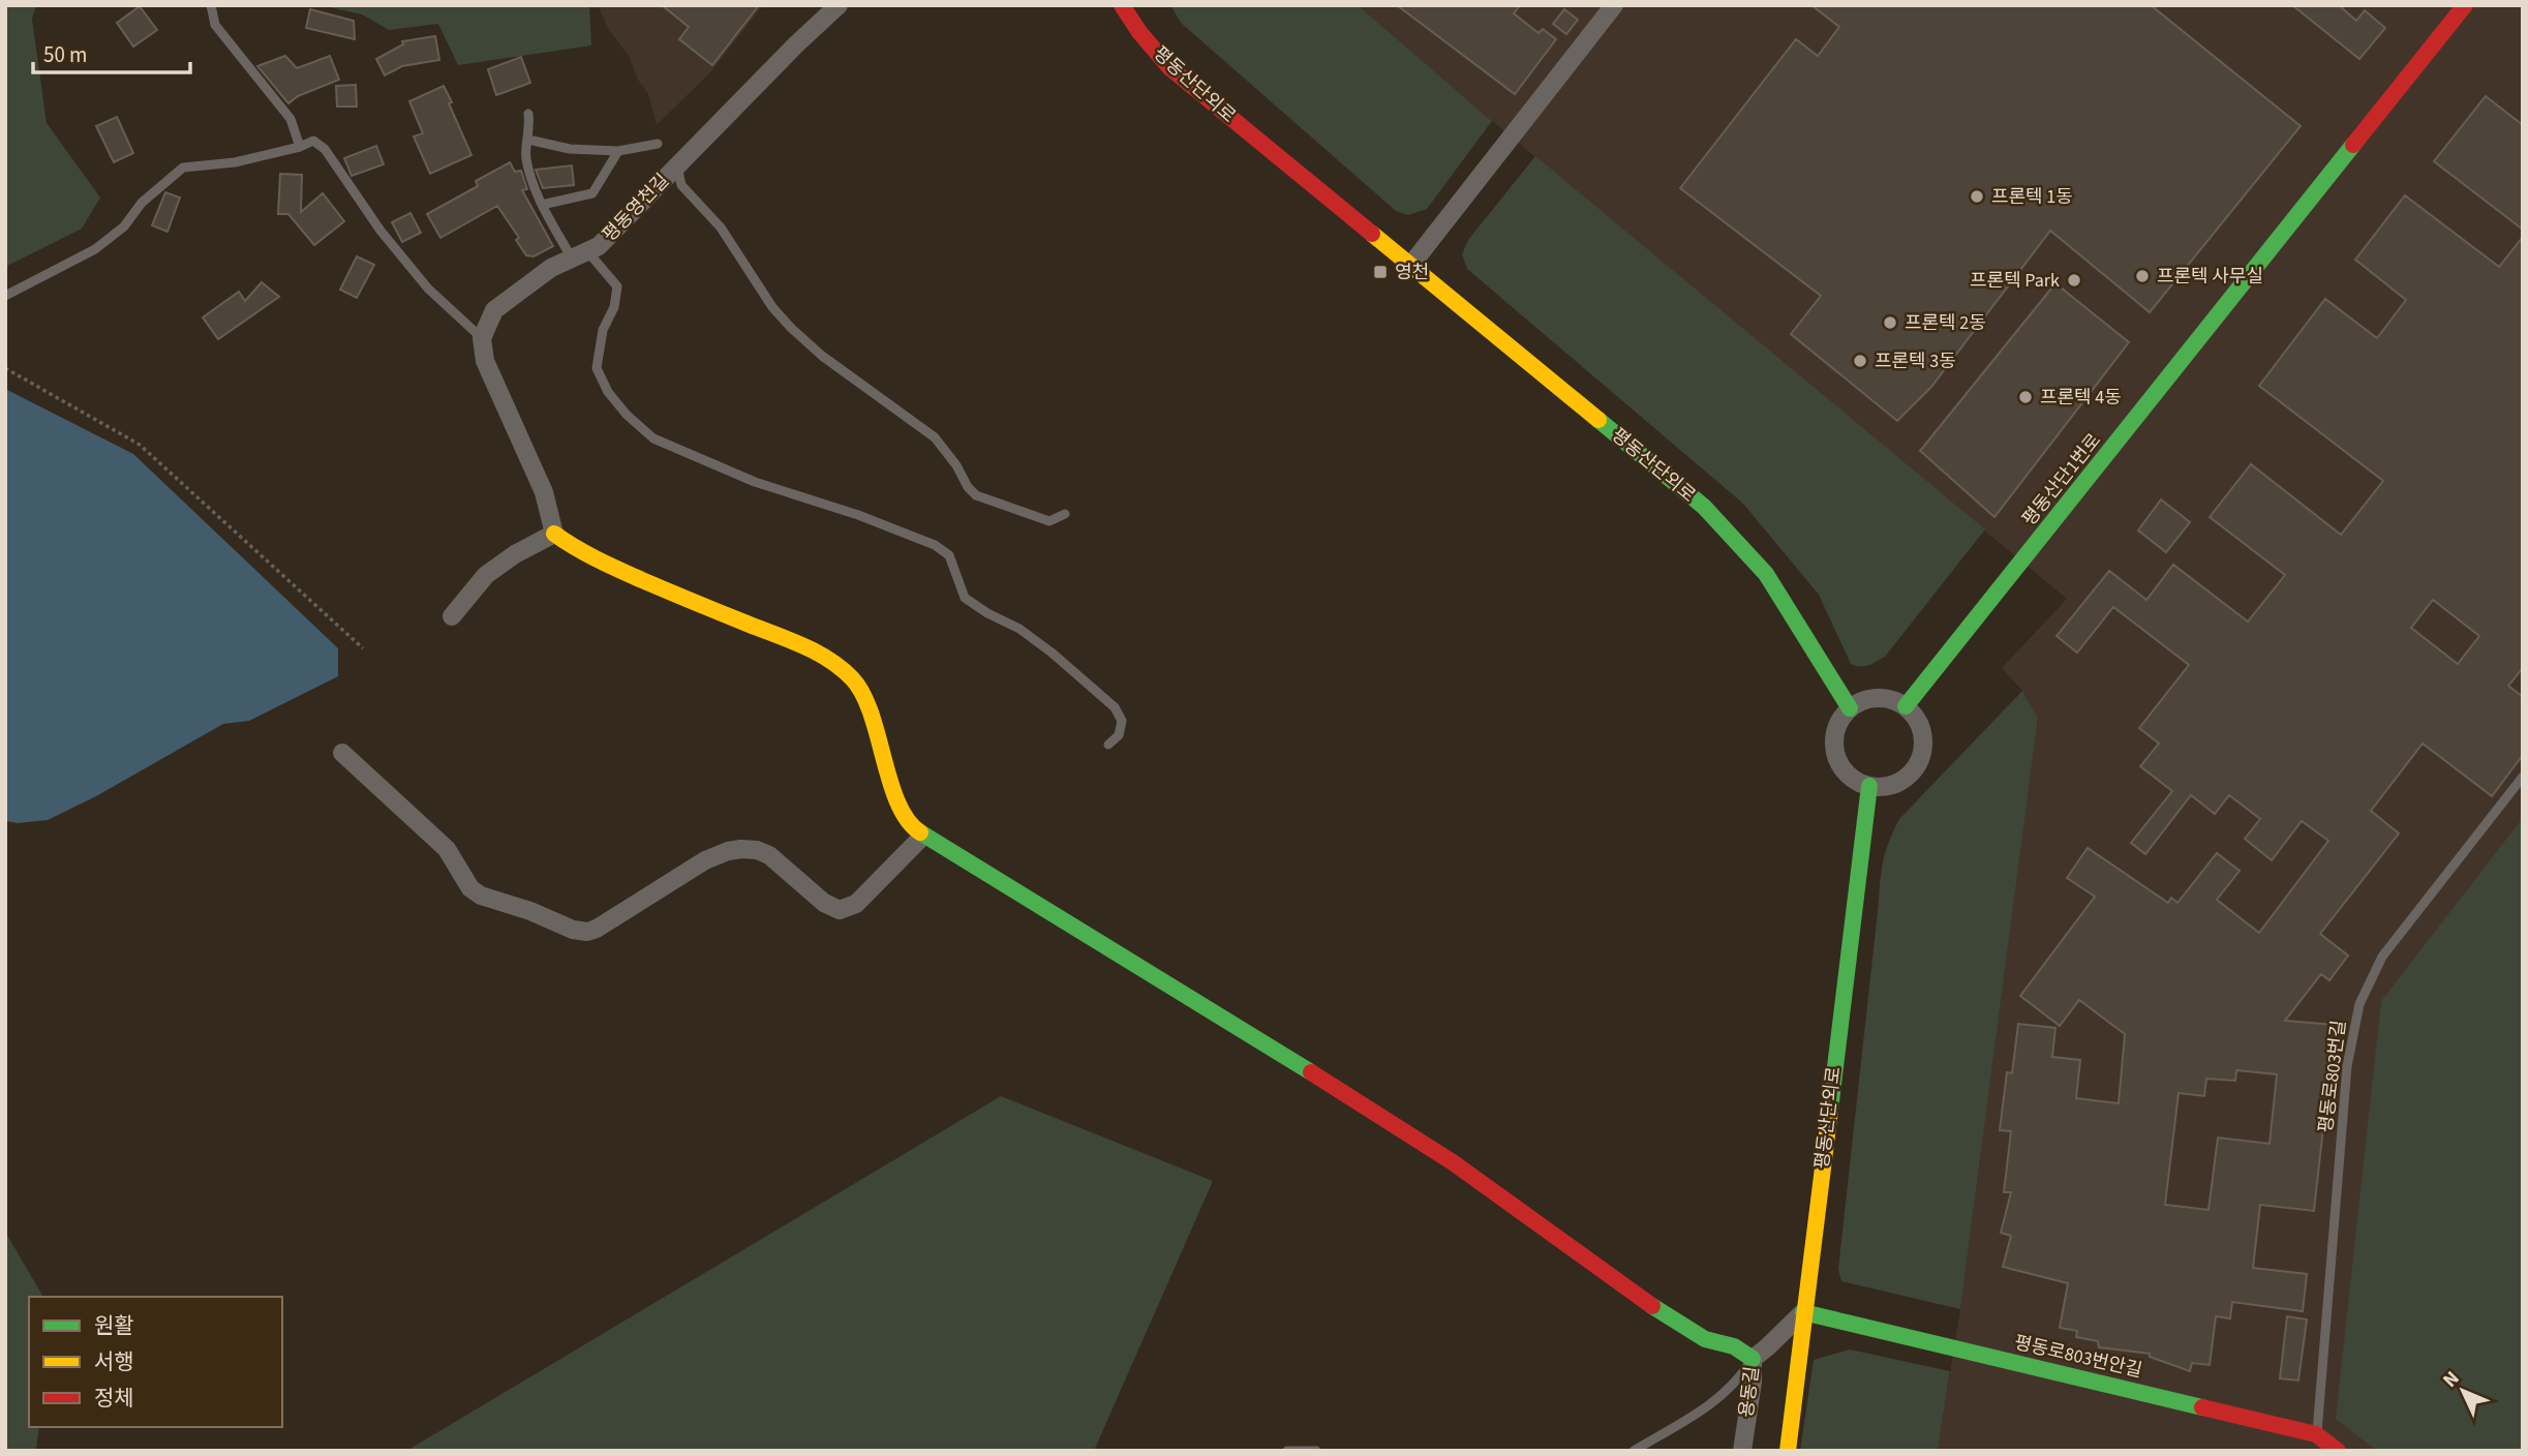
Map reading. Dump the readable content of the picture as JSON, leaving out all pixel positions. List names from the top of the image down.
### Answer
{
  "streets": {
    "street": [
      "평동산단외로",
      "평동영천길",
      "평동산단1번로",
      "평동로803번안길",
      "용동길"
    ],
    "lane": ["평동로803번길"]
  },
  "crossings": [
    ["평동산단외로", "평동산단1번로"],
    ["평동산단외로", "평동로803번안길"],
    ["평동산단외로", "용동길"],
    ["평동로803번길", "평동로803번안길"],
    ["평동로803번안길", "용동길"]
  ],
  "places": {
    "other": [
      "프론텍 1동",
      "프론텍 사무실",
      "프론텍 Park",
      "프론텍 2동",
      "프론텍 3동",
      "프론텍 4동"
    ],
    "transit": ["영천"]
  },
  "legend": ["원활", "서행", "정체"],
  "scale_bar": "50 m",
  "north": "top left"
}
